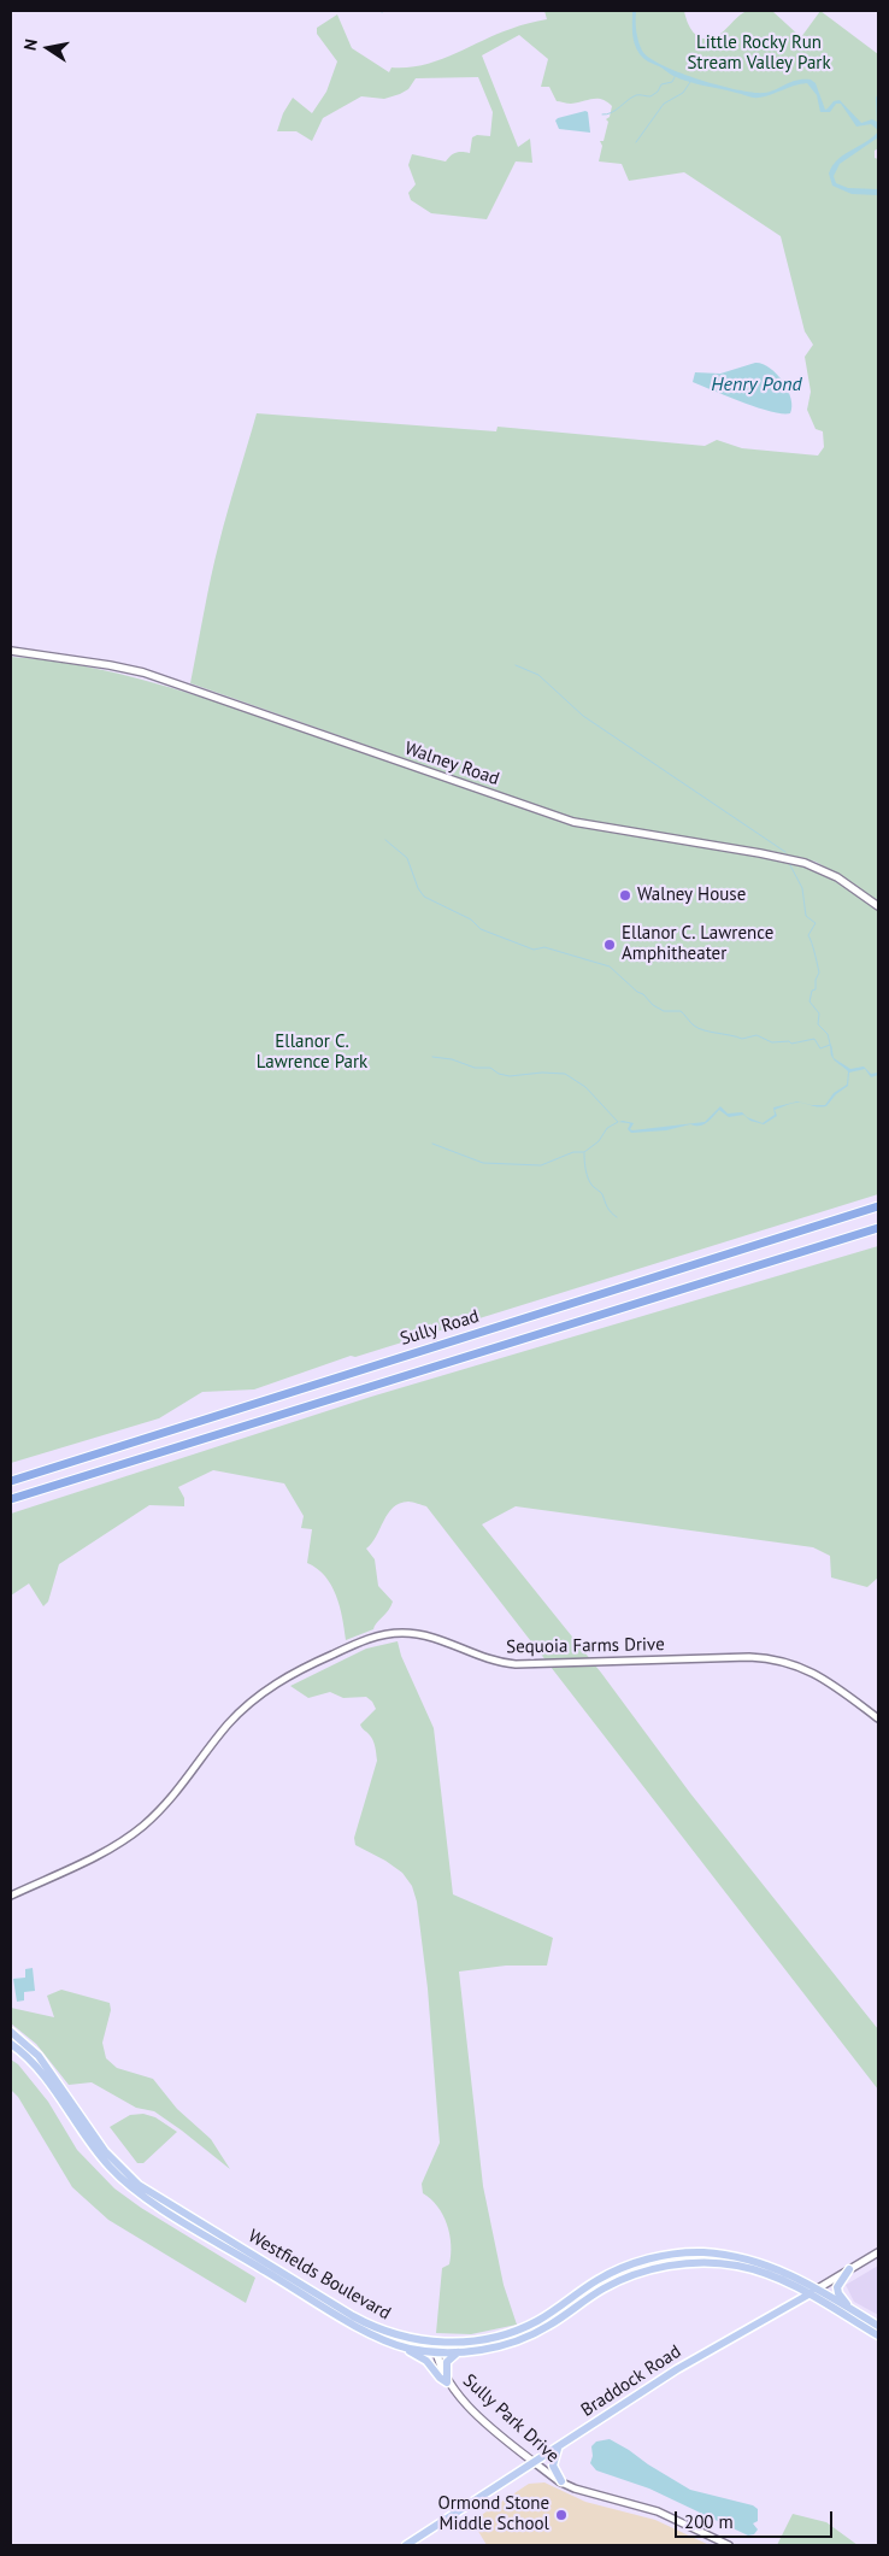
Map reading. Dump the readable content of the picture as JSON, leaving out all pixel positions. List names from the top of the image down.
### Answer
{
  "streets": {
    "highway": ["Sully Road"],
    "main road": [
      "Walney Road",
      "Westfields Boulevard",
      "Braddock Road",
      "Sully Park Drive"
    ],
    "street": ["Sequoia Farms Drive"]
  },
  "crossings": [
    ["Westfields Boulevard", "Braddock Road"],
    ["Westfields Boulevard", "Sully Park Drive"],
    ["Braddock Road", "Sully Park Drive"]
  ],
  "water": ["Henry Pond"],
  "parks": ["Little Rocky Run Stream Valley Park", "Ellanor C. Lawrence Park"],
  "places": ["Walney House", "Ellanor C. Lawrence Amphitheater", "Ormond Stone Middle School"],
  "scale_bar": "200 m",
  "north": "left"
}
